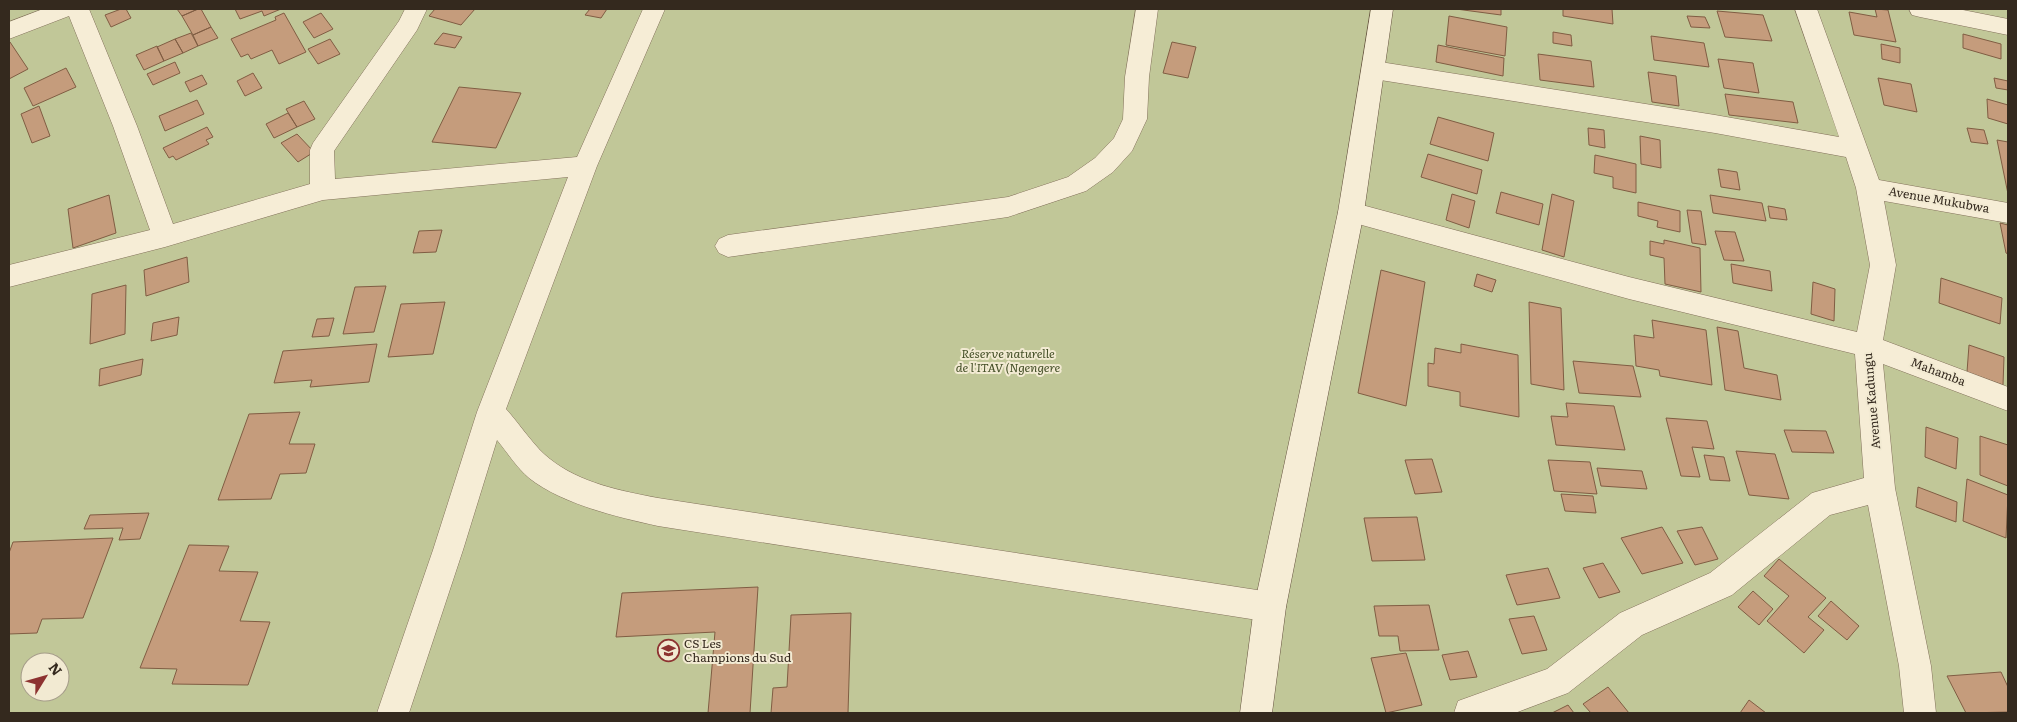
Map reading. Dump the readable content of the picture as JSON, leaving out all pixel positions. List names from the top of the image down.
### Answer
{
  "streets": {
    "street": ["Avenue Mukubwa", "Mahamba", "Avenue Kadungu"]
  },
  "crossings": [
    ["Avenue Mukubwa", "Avenue Kadungu"],
    ["Mahamba", "Avenue Kadungu"]
  ],
  "parks": ["Réserve naturelle de l'ITAV (Ngengere"],
  "places": {
    "school or university": ["CS Les Champions du Sud"]
  },
  "north": "top right"
}
